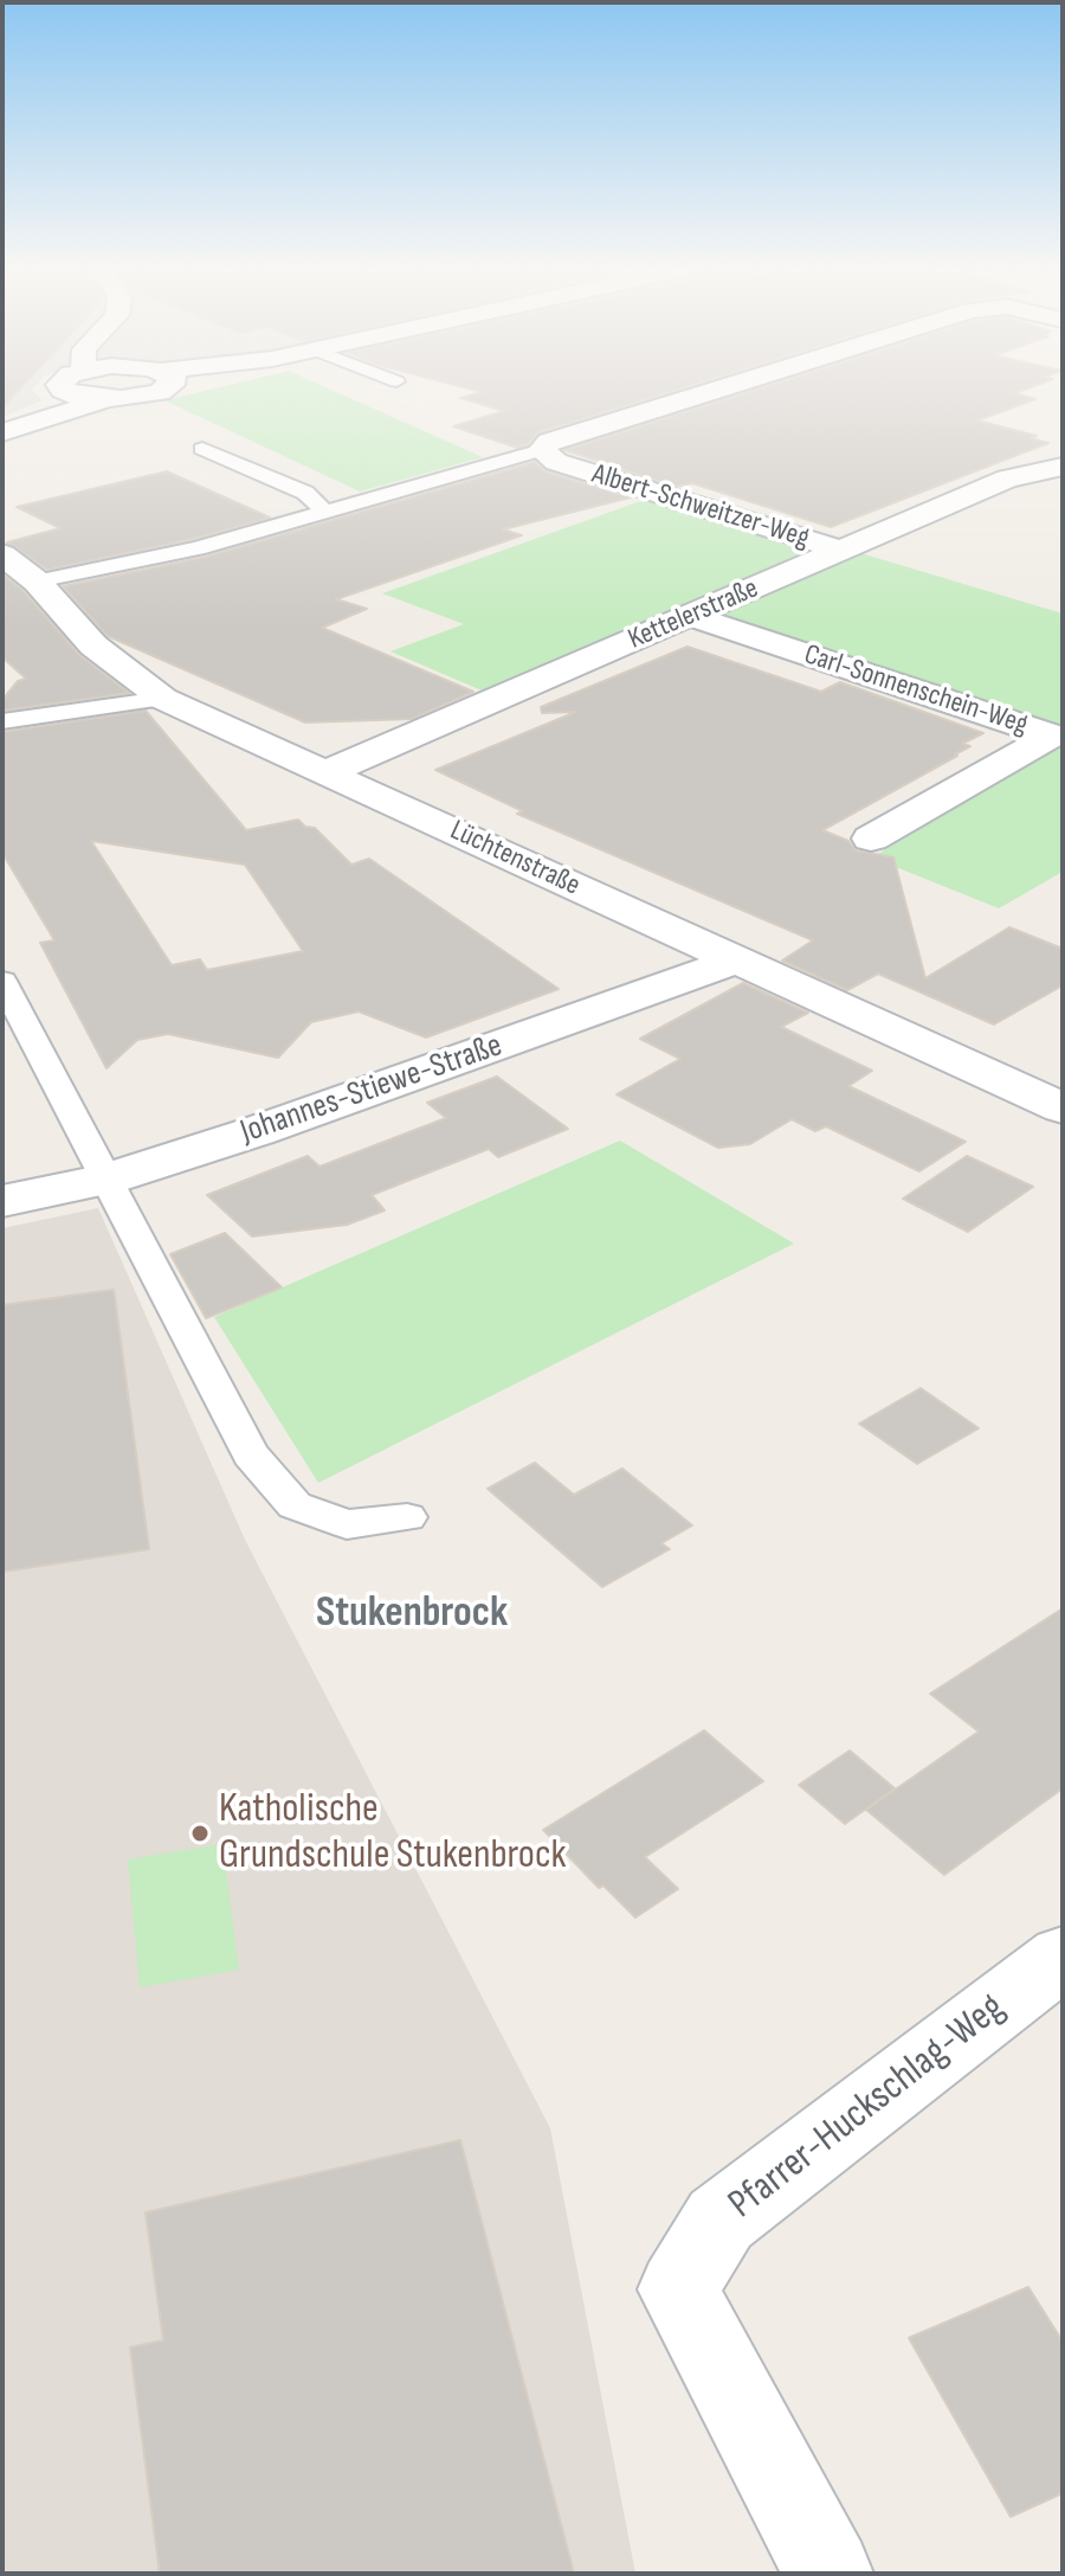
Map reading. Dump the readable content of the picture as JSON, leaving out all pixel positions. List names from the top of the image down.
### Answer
{
  "streets": {
    "street": [
      "Albert-Schweitzer-Weg",
      "Kettelerstraße",
      "Carl-Sonnenschein-Weg",
      "Lüchtenstraße",
      "Johannes-Stiewe-Straße",
      "Pfarrer-Huckschlag-Weg"
    ]
  },
  "crossings": [
    ["Albert-Schweitzer-Weg", "Kettelerstraße"],
    ["Kettelerstraße", "Carl-Sonnenschein-Weg"],
    ["Kettelerstraße", "Lüchtenstraße"],
    ["Lüchtenstraße", "Johannes-Stiewe-Straße"]
  ],
  "districts": ["Stukenbrock"],
  "places": ["Katholische Grundschule Stukenbrock"]
}
